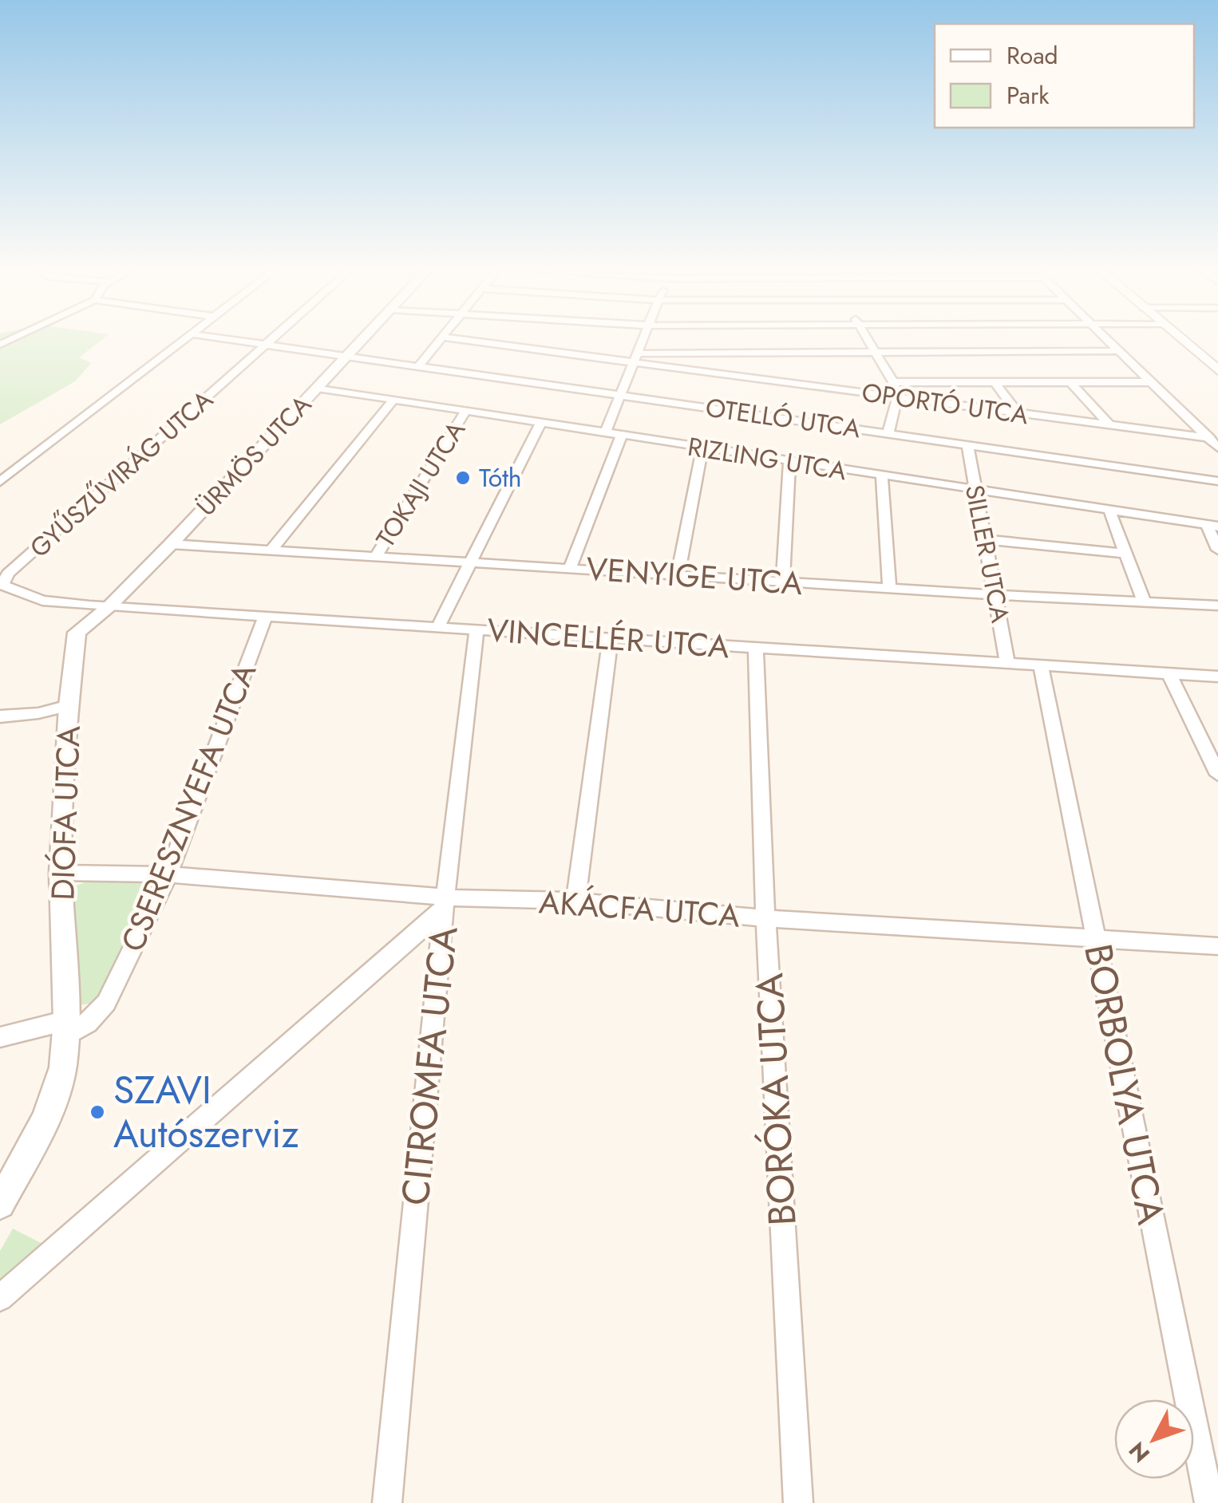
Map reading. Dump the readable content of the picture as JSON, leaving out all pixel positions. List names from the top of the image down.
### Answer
{
  "streets": {
    "street": [
      "OPORTÓ UTCA",
      "OTELLÓ UTCA",
      "ÜRMÖS UTCA",
      "RIZLING UTCA",
      "GYŰSZŰVIRÁG UTCA",
      "TOKAJI UTCA",
      "SILLER UTCA",
      "VENYIGE UTCA",
      "VINCELLÉR UTCA",
      "CSERESZNYEFA UTCA",
      "DIÓFA UTCA",
      "AKÁCFA UTCA",
      "CITROMFA UTCA",
      "BORBOLYA UTCA",
      "BORÓKA UTCA"
    ]
  },
  "crossings": [
    ["OTELLÓ UTCA", "ÜRMÖS UTCA"],
    ["OTELLÓ UTCA", "GYŰSZŰVIRÁG UTCA"],
    ["OTELLÓ UTCA", "SILLER UTCA"],
    ["ÜRMÖS UTCA", "RIZLING UTCA"],
    ["ÜRMÖS UTCA", "VENYIGE UTCA"],
    ["ÜRMÖS UTCA", "VINCELLÉR UTCA"],
    ["ÜRMÖS UTCA", "DIÓFA UTCA"],
    ["RIZLING UTCA", "TOKAJI UTCA"],
    ["RIZLING UTCA", "SILLER UTCA"],
    ["GYŰSZŰVIRÁG UTCA", "VINCELLÉR UTCA"],
    ["TOKAJI UTCA", "VENYIGE UTCA"],
    ["SILLER UTCA", "VENYIGE UTCA"],
    ["SILLER UTCA", "VINCELLÉR UTCA"],
    ["VINCELLÉR UTCA", "CSERESZNYEFA UTCA"],
    ["VINCELLÉR UTCA", "DIÓFA UTCA"],
    ["VINCELLÉR UTCA", "CITROMFA UTCA"],
    ["VINCELLÉR UTCA", "BORBOLYA UTCA"],
    ["VINCELLÉR UTCA", "BORÓKA UTCA"],
    ["CSERESZNYEFA UTCA", "DIÓFA UTCA"],
    ["CSERESZNYEFA UTCA", "AKÁCFA UTCA"],
    ["DIÓFA UTCA", "AKÁCFA UTCA"],
    ["AKÁCFA UTCA", "CITROMFA UTCA"],
    ["AKÁCFA UTCA", "BORBOLYA UTCA"],
    ["AKÁCFA UTCA", "BORÓKA UTCA"]
  ],
  "places": ["Tóth", "SZAVI Autószerviz"],
  "legend": ["Road", "Park"],
  "north": "bottom left"
}
